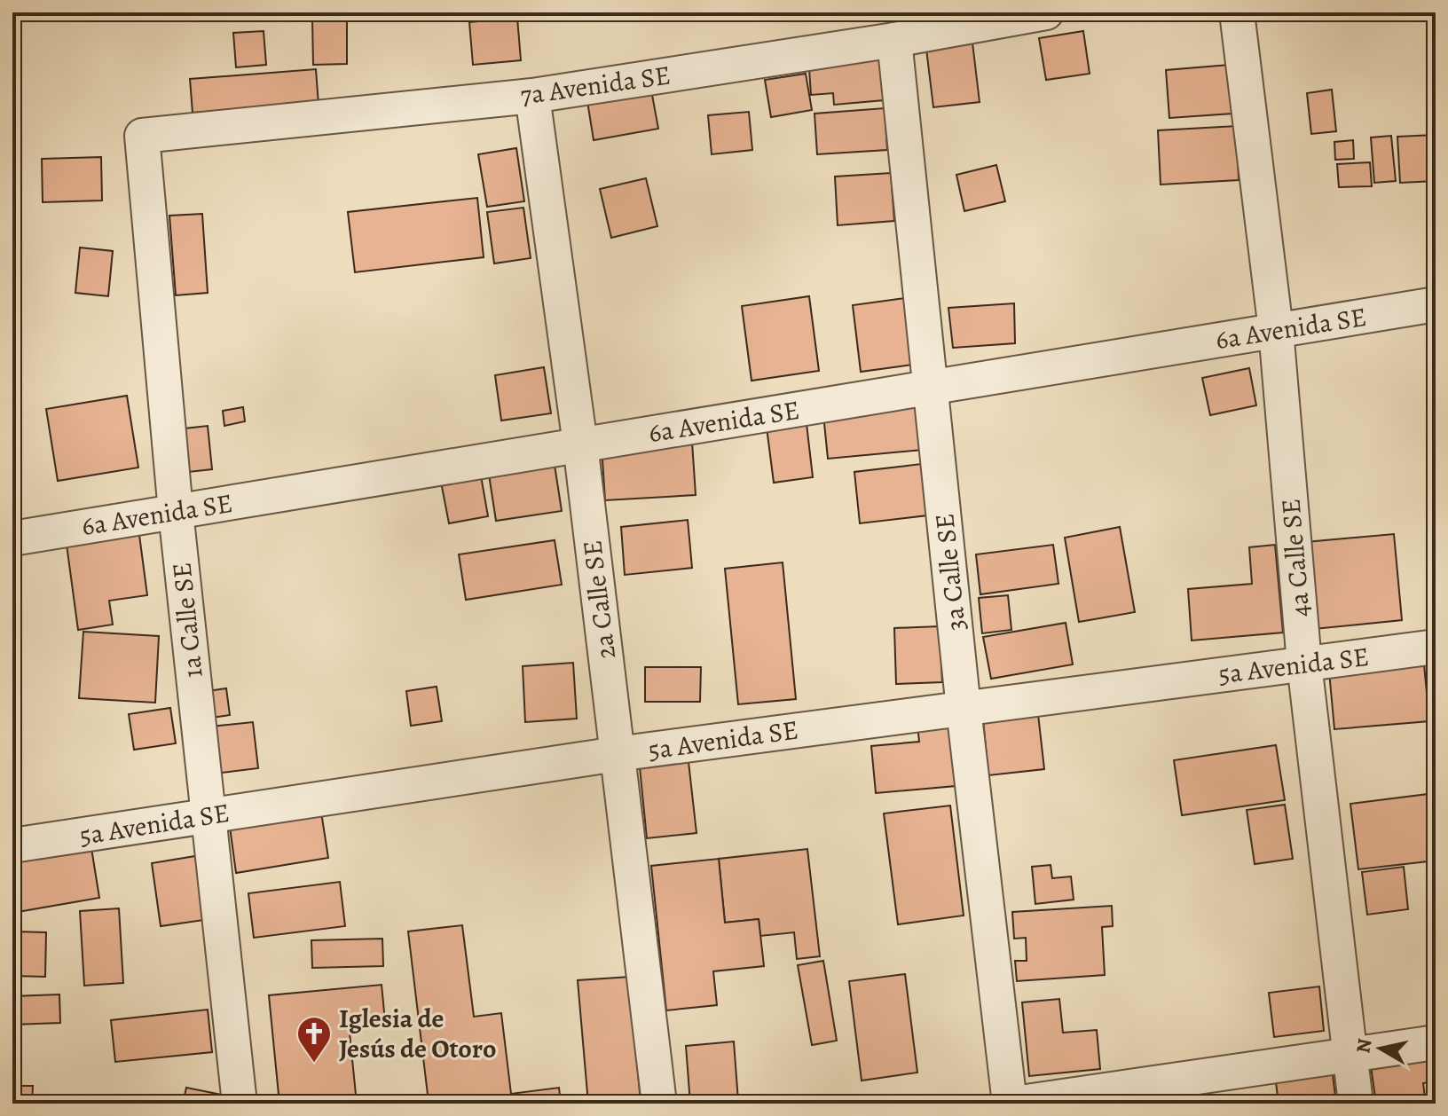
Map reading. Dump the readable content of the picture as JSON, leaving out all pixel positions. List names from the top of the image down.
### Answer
{
  "streets": {
    "street": [
      "7a Avenida SE",
      "6a Avenida SE",
      "4a Calle SE",
      "3a Calle SE",
      "2a Calle SE",
      "1a Calle SE",
      "5a Avenida SE"
    ]
  },
  "crossings": [
    ["7a Avenida SE", "3a Calle SE"],
    ["7a Avenida SE", "2a Calle SE"],
    ["7a Avenida SE", "1a Calle SE"],
    ["6a Avenida SE", "4a Calle SE"],
    ["6a Avenida SE", "3a Calle SE"],
    ["6a Avenida SE", "2a Calle SE"],
    ["6a Avenida SE", "1a Calle SE"],
    ["4a Calle SE", "5a Avenida SE"],
    ["3a Calle SE", "5a Avenida SE"],
    ["2a Calle SE", "5a Avenida SE"],
    ["1a Calle SE", "5a Avenida SE"]
  ],
  "places": {
    "church": ["Iglesia de Jesús de Otoro"]
  },
  "north": "left"
}
